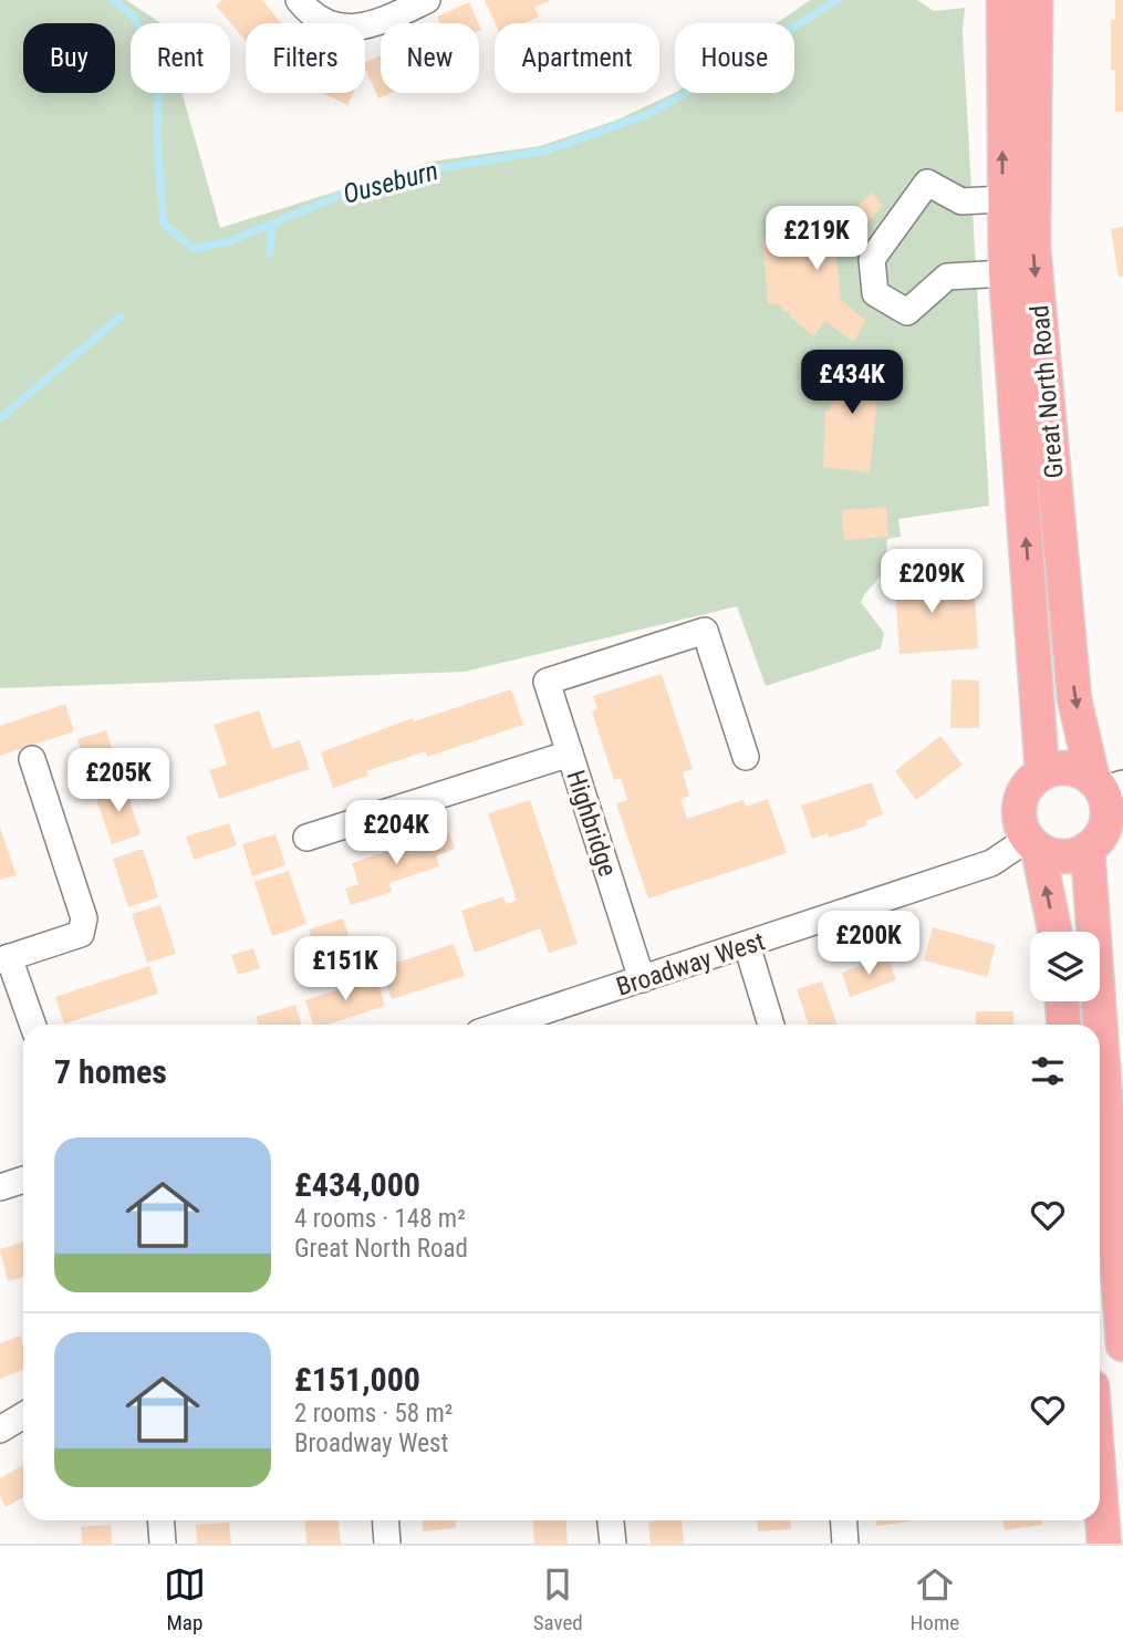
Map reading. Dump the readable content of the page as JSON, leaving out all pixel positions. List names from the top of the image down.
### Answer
{
  "streets": {
    "main road": ["Great North Road"],
    "street": ["Highbridge", "Broadway West"]
  },
  "crossings": [
    ["Great North Road", "Broadway West"],
    ["Highbridge", "Broadway West"]
  ],
  "water": ["Ouseburn"],
  "page": {
    "chip": [
      "Buy",
      "Rent",
      "Filters",
      "New",
      "Apartment",
      "House"
    ],
    "price": [
      "£219K",
      "£434K",
      "£209K",
      "£205K",
      "£204K",
      "£200K",
      "£151K"
    ],
    "heading": "7 homes",
    "list": [
      {
        "name": "£434,000",
        "note": "4 rooms · 148 m² · Great North Road"
      },
      {
        "name": "£151,000",
        "note": "2 rooms · 58 m² · Broadway West"
      }
    ],
    "tabs": ["Map", "Saved", "Home"]
  }
}
